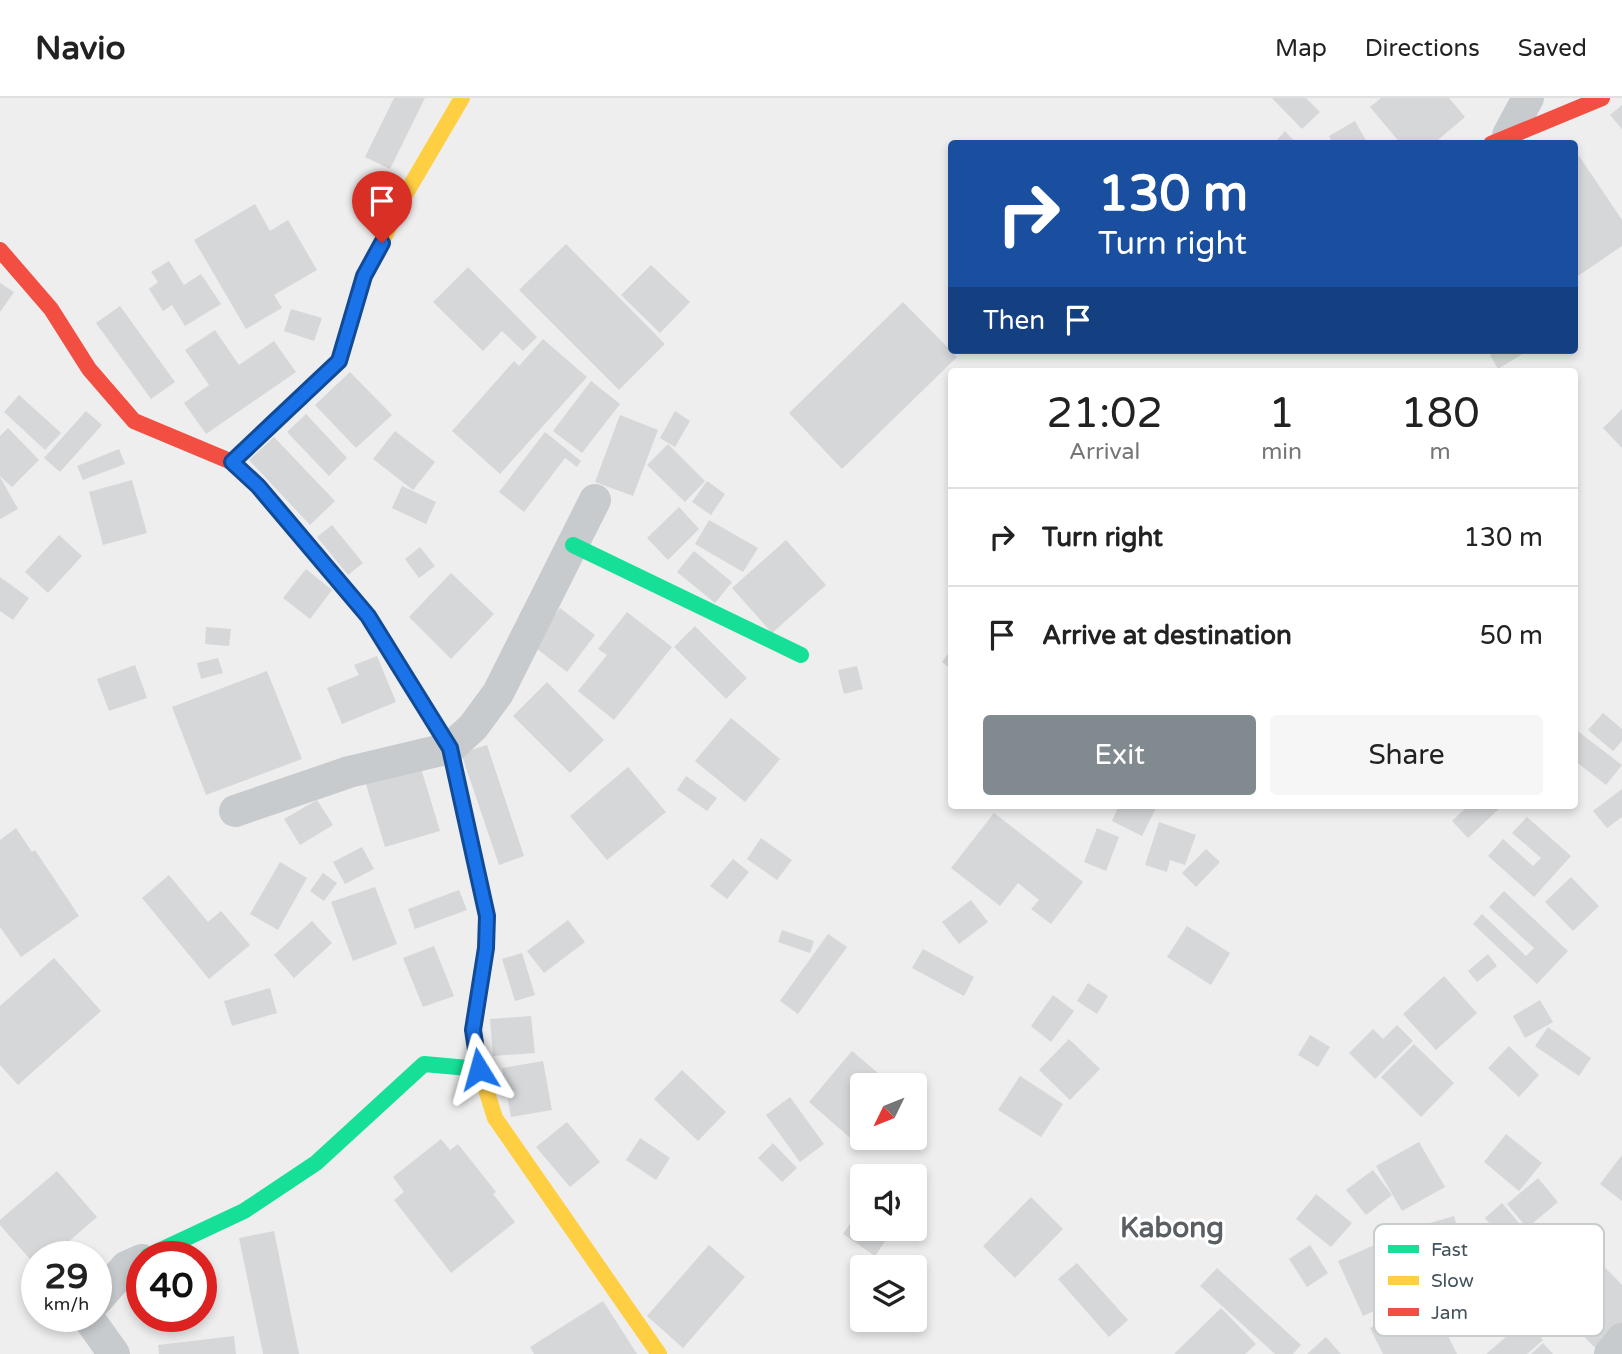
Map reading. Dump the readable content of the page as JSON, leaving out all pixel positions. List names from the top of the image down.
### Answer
{
  "districts": ["Kabong"],
  "legend": ["Fast", "Slow", "Jam"],
  "north": "bottom left",
  "page": {
    "header": "Navio",
    "nav": ["Map", "Directions", "Saved"],
    "turn": ["130 m", "Turn right"],
    "then": "Then",
    "eta": [
      "21:02",
      "Arrival",
      "1",
      "min",
      "180",
      "m"
    ],
    "list": [
      {
        "name": "Turn right",
        "value": "130 m"
      },
      {
        "name": "Arrive at destination",
        "value": "50 m"
      }
    ],
    "buttons": ["Exit", "Share"],
    "speed": "29 km/h",
    "limit": "40"
  }
}
